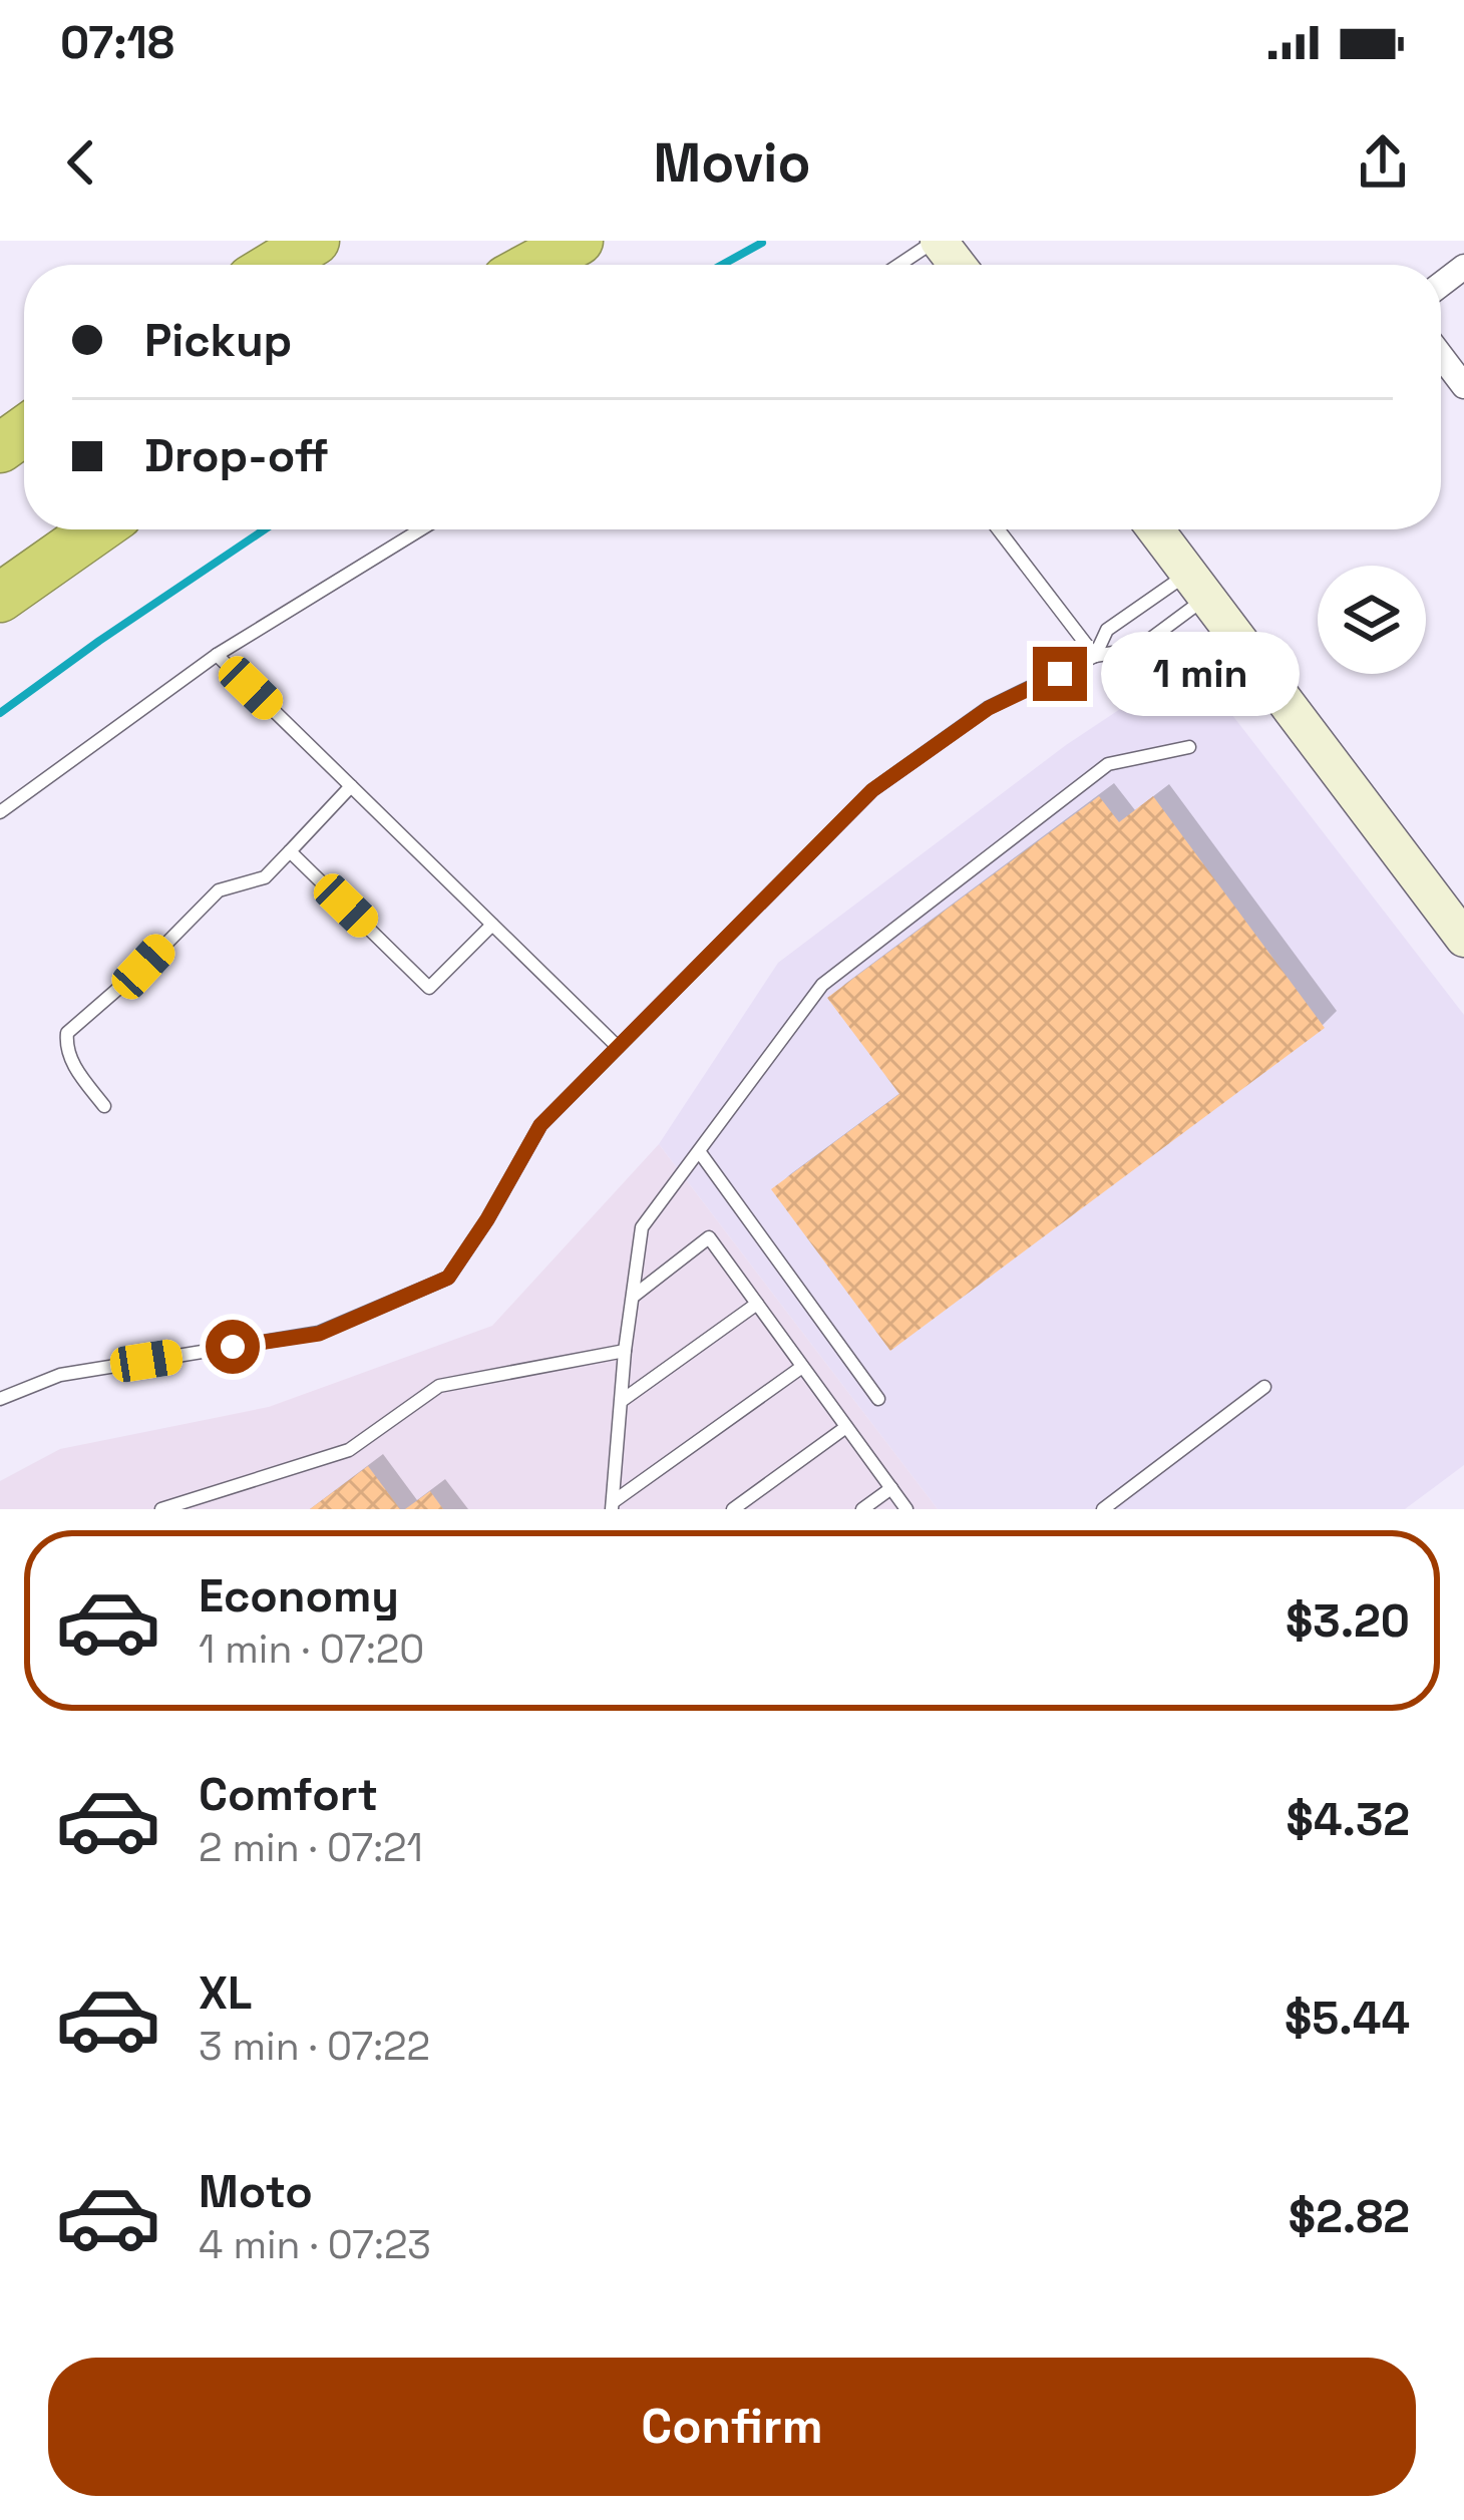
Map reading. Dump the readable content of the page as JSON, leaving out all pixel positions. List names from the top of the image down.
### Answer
{
  "page": {
    "status": "07:18",
    "header": "Movio",
    "banner": ["Pickup", "Drop-off"],
    "bubble": "1 min",
    "list": [
      {
        "name": "Economy",
        "note": "1 min · 07:20",
        "value": "$3.20"
      },
      {
        "name": "Comfort",
        "note": "2 min · 07:21",
        "value": "$4.32"
      },
      {
        "name": "XL",
        "note": "3 min · 07:22",
        "value": "$5.44"
      },
      {
        "name": "Moto",
        "note": "4 min · 07:23",
        "value": "$2.82"
      }
    ],
    "buttons": "Confirm"
  }
}
